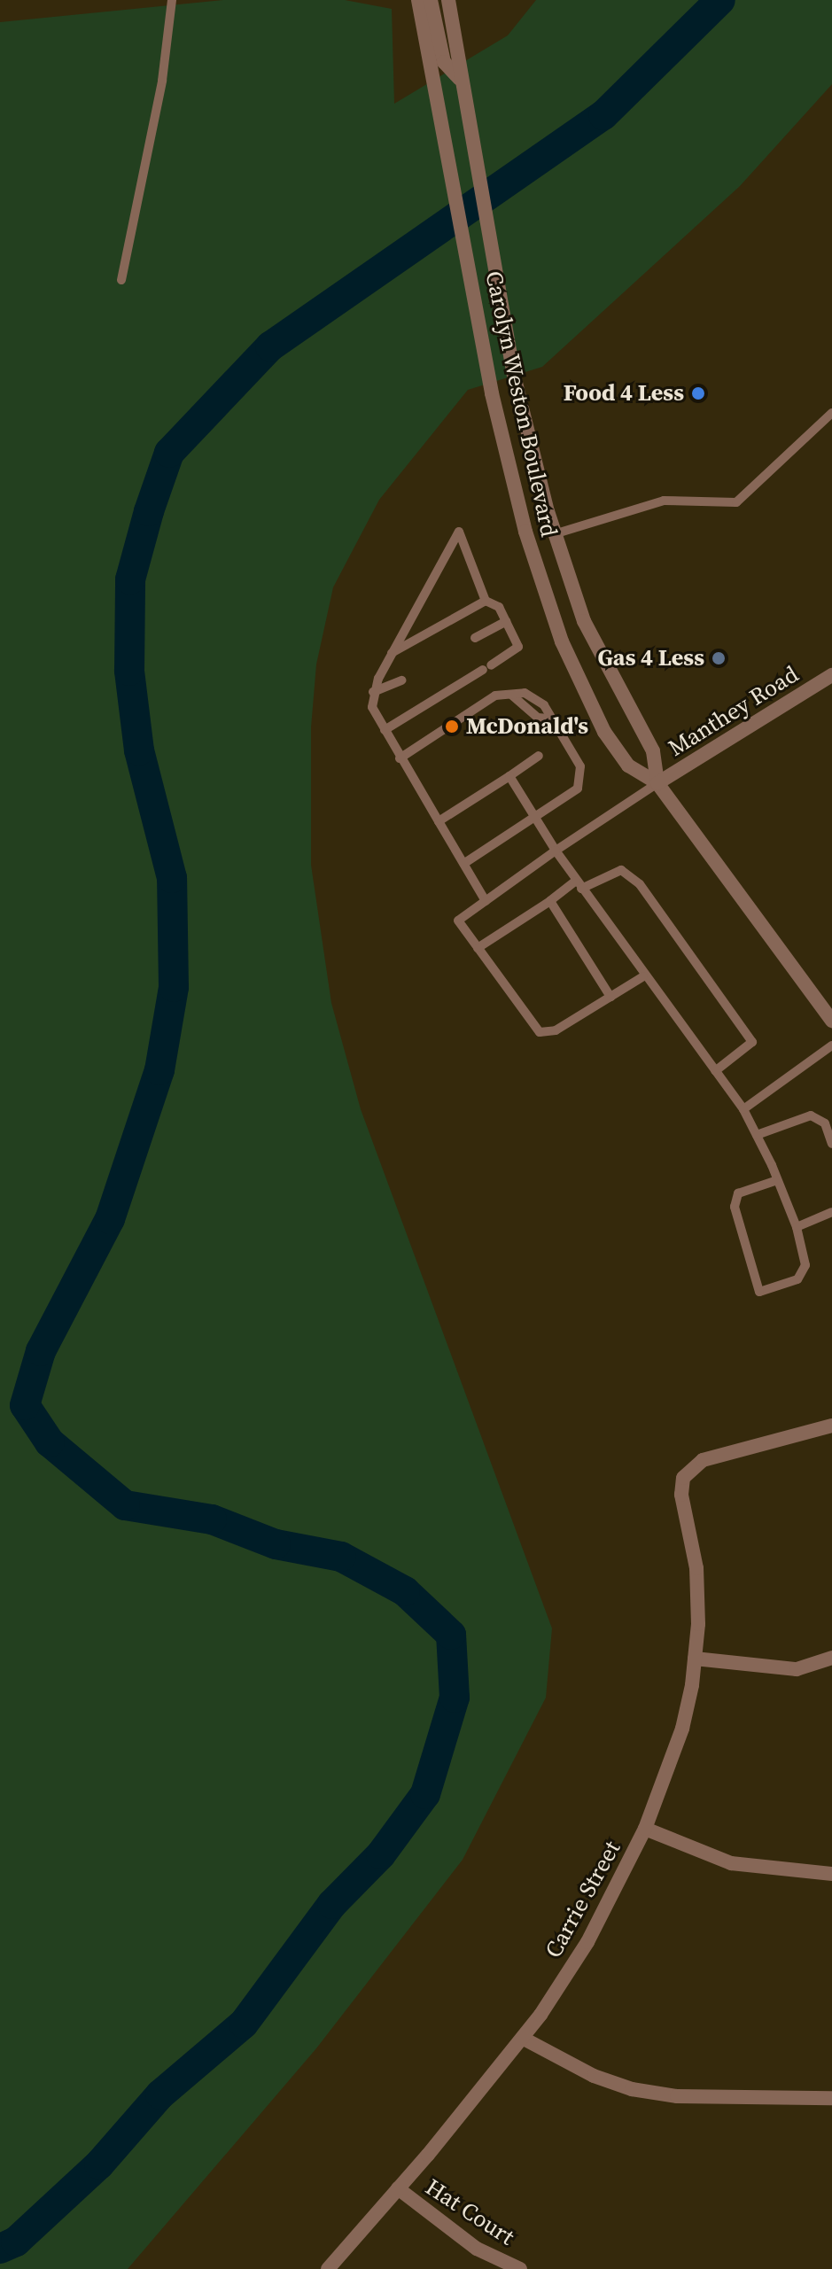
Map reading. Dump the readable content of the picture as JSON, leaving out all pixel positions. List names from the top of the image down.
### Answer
{
  "streets": {
    "street": [
      "Carolyn Weston Boulevard",
      "Manthey Road",
      "Carrie Street",
      "Hat Court"
    ]
  },
  "crossings": [
    ["Carolyn Weston Boulevard", "Manthey Road"],
    ["Carrie Street", "Hat Court"]
  ],
  "places": ["Food 4 Less", "Gas 4 Less", "McDonald's"]
}
